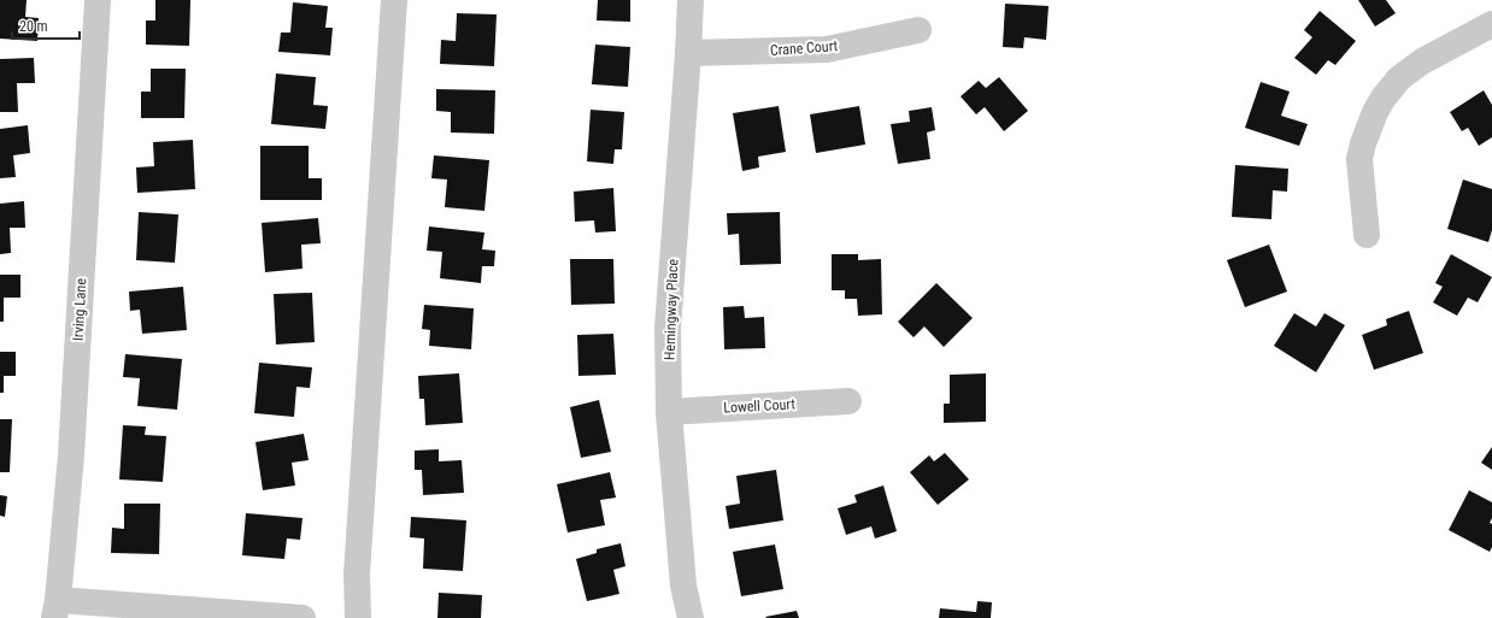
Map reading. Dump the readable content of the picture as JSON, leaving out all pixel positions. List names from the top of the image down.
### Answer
{
  "streets": {
    "street": [
      "Crane Court",
      "Irving Lane",
      "Hemingway Place",
      "Lowell Court"
    ]
  },
  "crossings": [
    ["Crane Court", "Hemingway Place"],
    ["Hemingway Place", "Lowell Court"]
  ],
  "scale_bar": "20 m"
}
